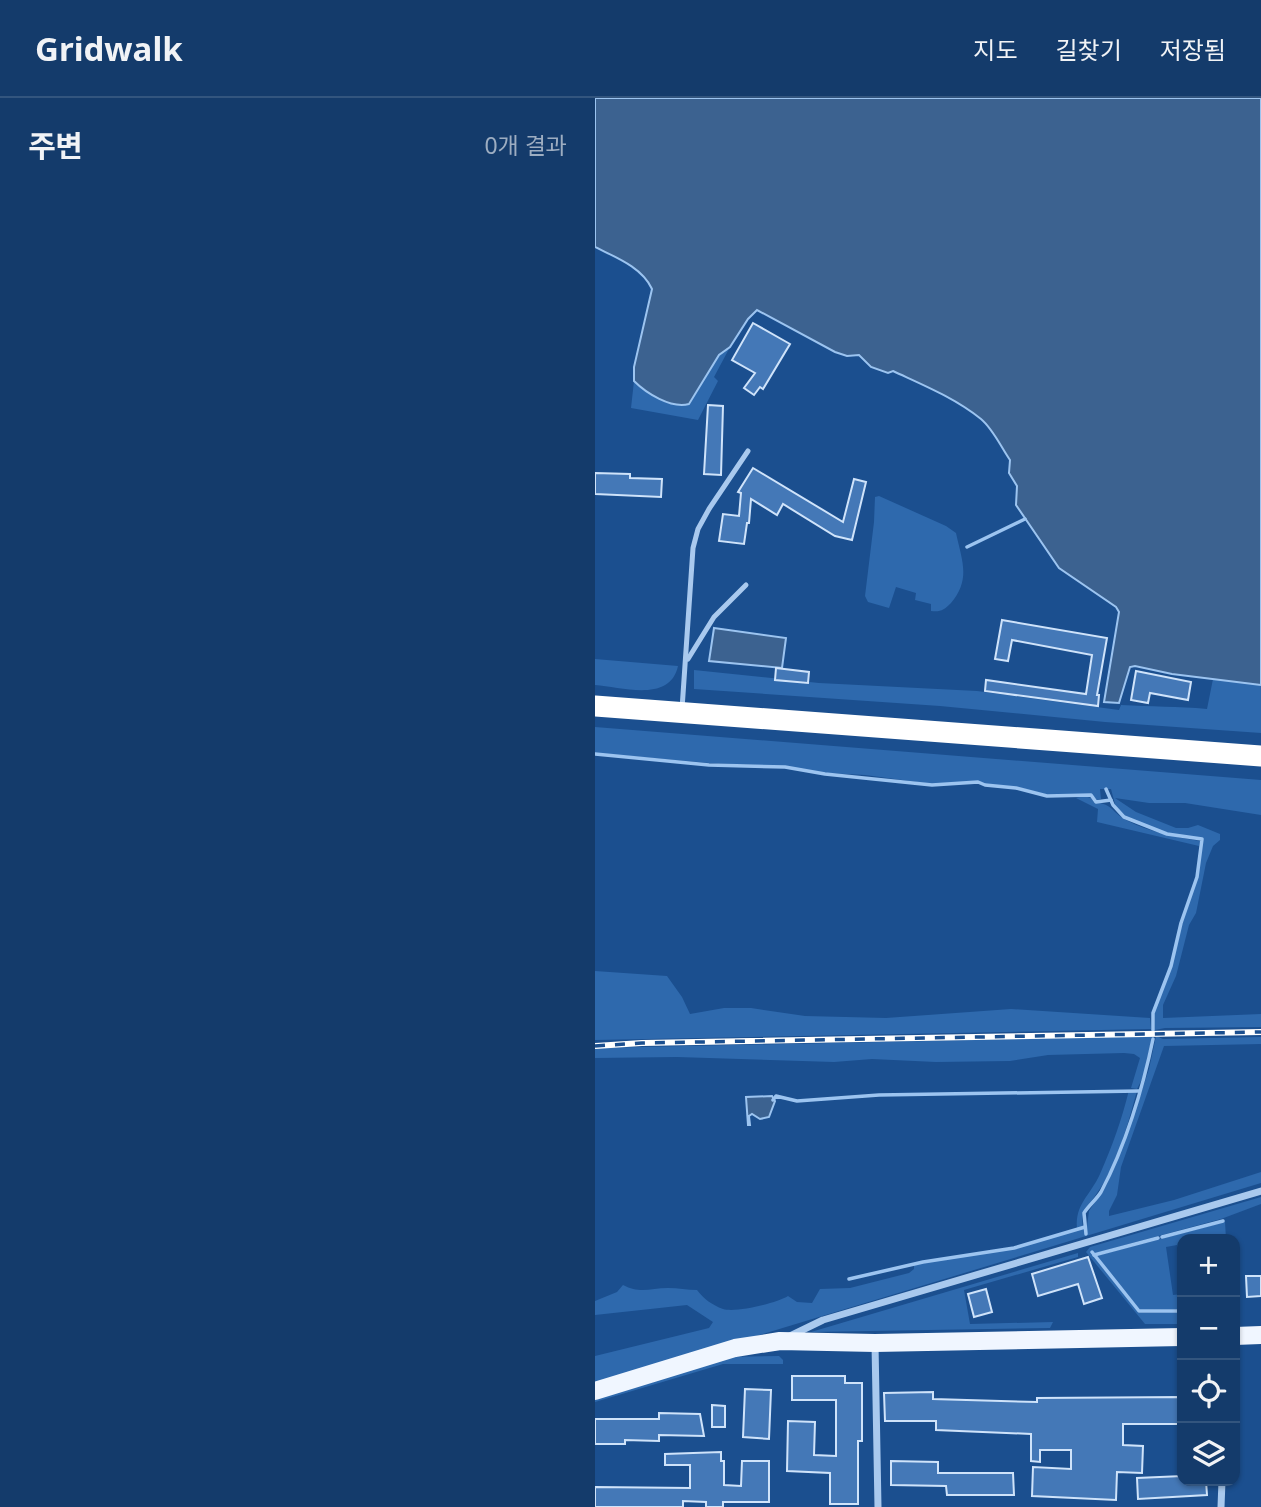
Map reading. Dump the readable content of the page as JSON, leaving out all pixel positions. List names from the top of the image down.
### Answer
{
  "page": {
    "header": "Gridwalk",
    "nav": ["지도", "길찾기", "저장됨"],
    "heading": ["주변", "0개 결과"],
    "map_buttons": ["+", "−"]
  }
}
